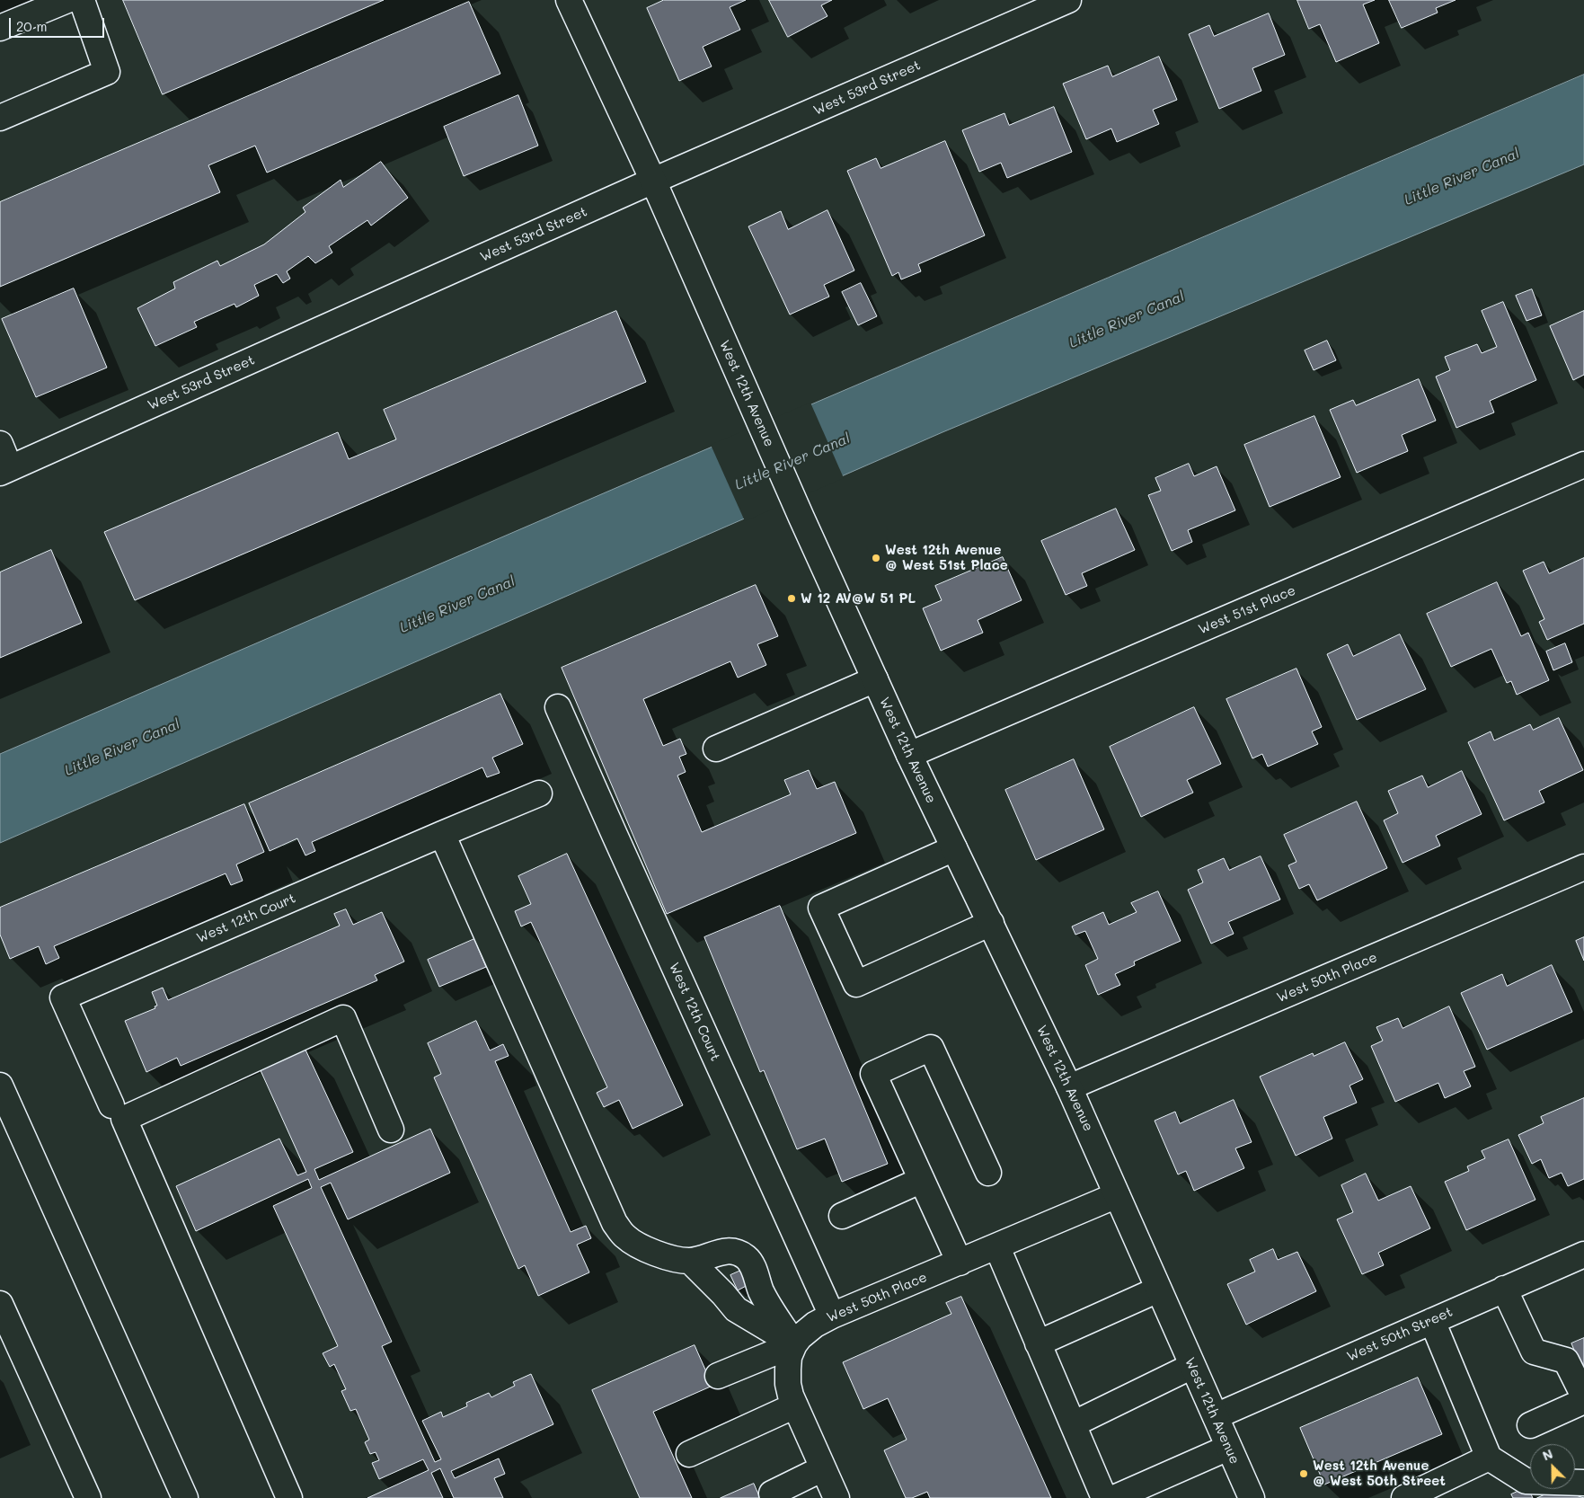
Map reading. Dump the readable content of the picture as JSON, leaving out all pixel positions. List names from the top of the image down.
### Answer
{
  "streets": {
    "street": [
      "West 53rd Street",
      "West 12th Avenue",
      "West 51st Place",
      "West 12th Court",
      "West 50th Place",
      "West 50th Street"
    ]
  },
  "crossings": [
    ["West 53rd Street", "West 12th Avenue"],
    ["West 12th Avenue", "West 51st Place"],
    ["West 12th Avenue", "West 50th Place"],
    ["West 12th Avenue", "West 50th Street"],
    ["West 12th Court", "West 50th Place"]
  ],
  "water": ["Little River Canal"],
  "places": ["West 12th Avenue @ West 51st Place", "W 12 AV@W 51 PL", "West 12th Avenue @ West 50th Street"],
  "scale_bar": "20 m",
  "north": "top left"
}
